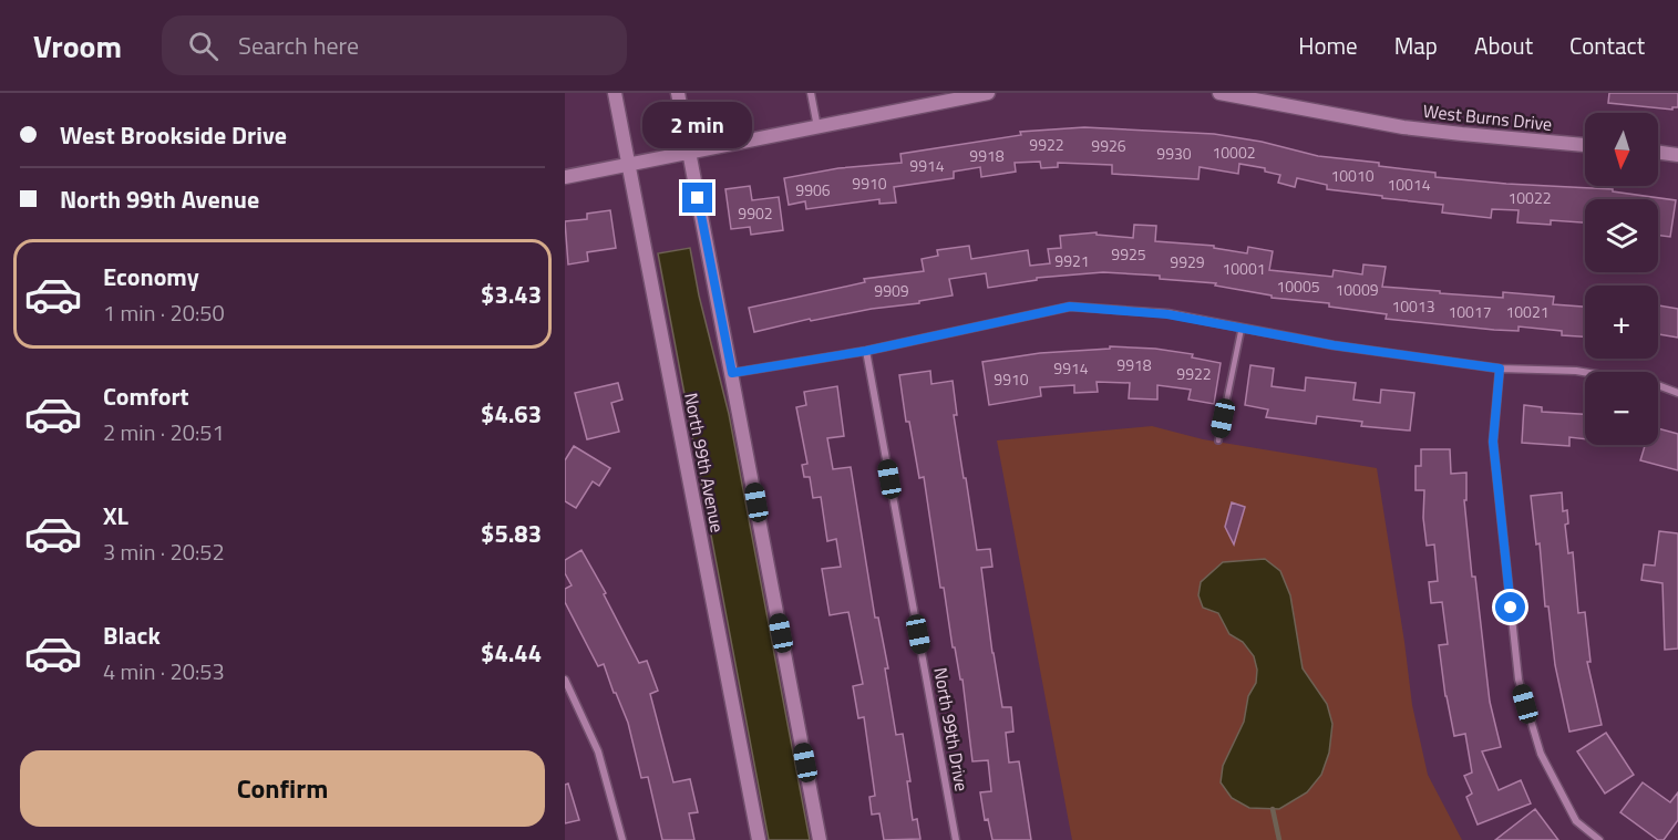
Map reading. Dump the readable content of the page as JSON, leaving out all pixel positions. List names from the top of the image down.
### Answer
{
  "streets": {
    "main road": ["West Burns Drive", "North 99th Avenue"],
    "street": ["North 99th Drive"]
  },
  "house_numbers": [
    "9922",
    "9926",
    "10002",
    "9930",
    "9918",
    "9914",
    "10010",
    "9910",
    "10014",
    "9906",
    "10022",
    "9902",
    "9925",
    "9921",
    "9929",
    "10001",
    "10005",
    "10009",
    "9909",
    "10013",
    "10017",
    "10021",
    "9918",
    "9914",
    "9922",
    "9910"
  ],
  "north": "bottom",
  "page": {
    "header": "Vroom",
    "search": "Search here",
    "nav": [
      "Home",
      "Map",
      "About",
      "Contact"
    ],
    "banner": ["West Brookside Drive", "North 99th Avenue"],
    "bubble": "2 min",
    "map_buttons": ["+", "−"],
    "list": [
      {
        "name": "Economy",
        "note": "1 min · 20:50",
        "value": "$3.43"
      },
      {
        "name": "Comfort",
        "note": "2 min · 20:51",
        "value": "$4.63"
      },
      {
        "name": "XL",
        "note": "3 min · 20:52",
        "value": "$5.83"
      },
      {
        "name": "Black",
        "note": "4 min · 20:53",
        "value": "$4.44"
      }
    ],
    "buttons": "Confirm"
  }
}
